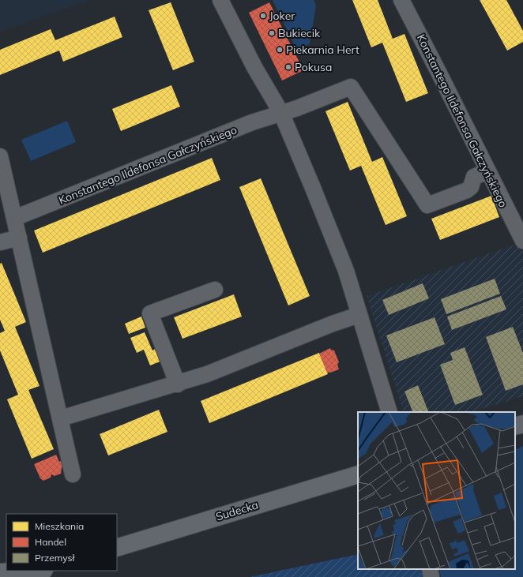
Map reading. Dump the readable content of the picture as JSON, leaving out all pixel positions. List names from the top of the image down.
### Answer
{
  "streets": {
    "street": ["Konstantego Ildefonsa Gałczyńskiego", "Sudecka"]
  },
  "places": [
    "Joker",
    "Bukiecik",
    "Piekarnia Hert",
    "Pokusa"
  ],
  "legend": ["Mieszkania", "Handel", "Przemysł"]
}
